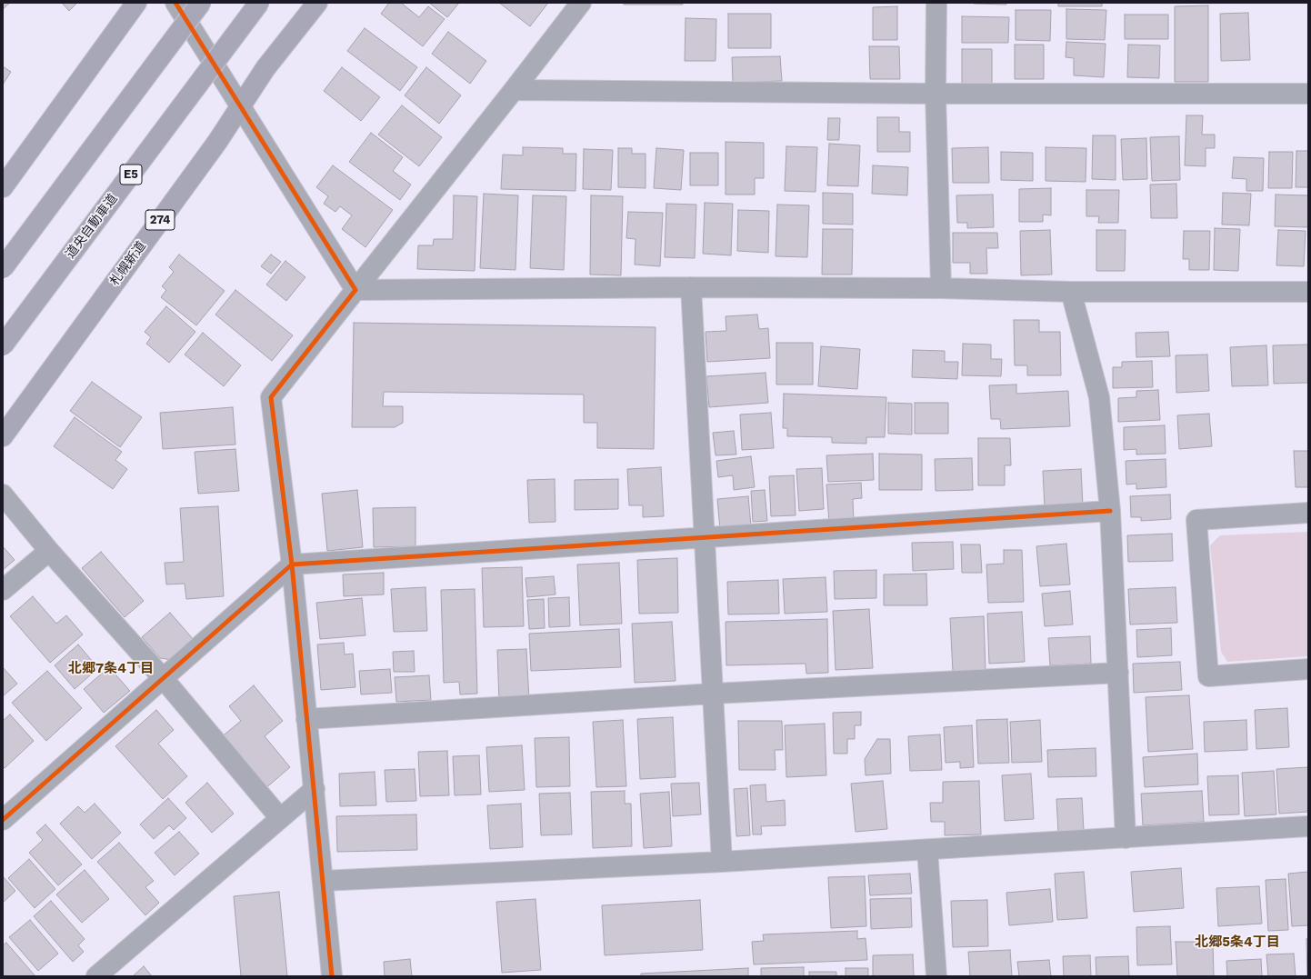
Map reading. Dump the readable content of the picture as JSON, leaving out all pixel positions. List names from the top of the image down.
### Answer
{
  "streets": {
    "highway": [
      "E5",
      "274",
      "道央自動車道",
      "札幌新道"
    ]
  },
  "districts": ["北郷7条4丁目", "北郷5条4丁目"]
}
